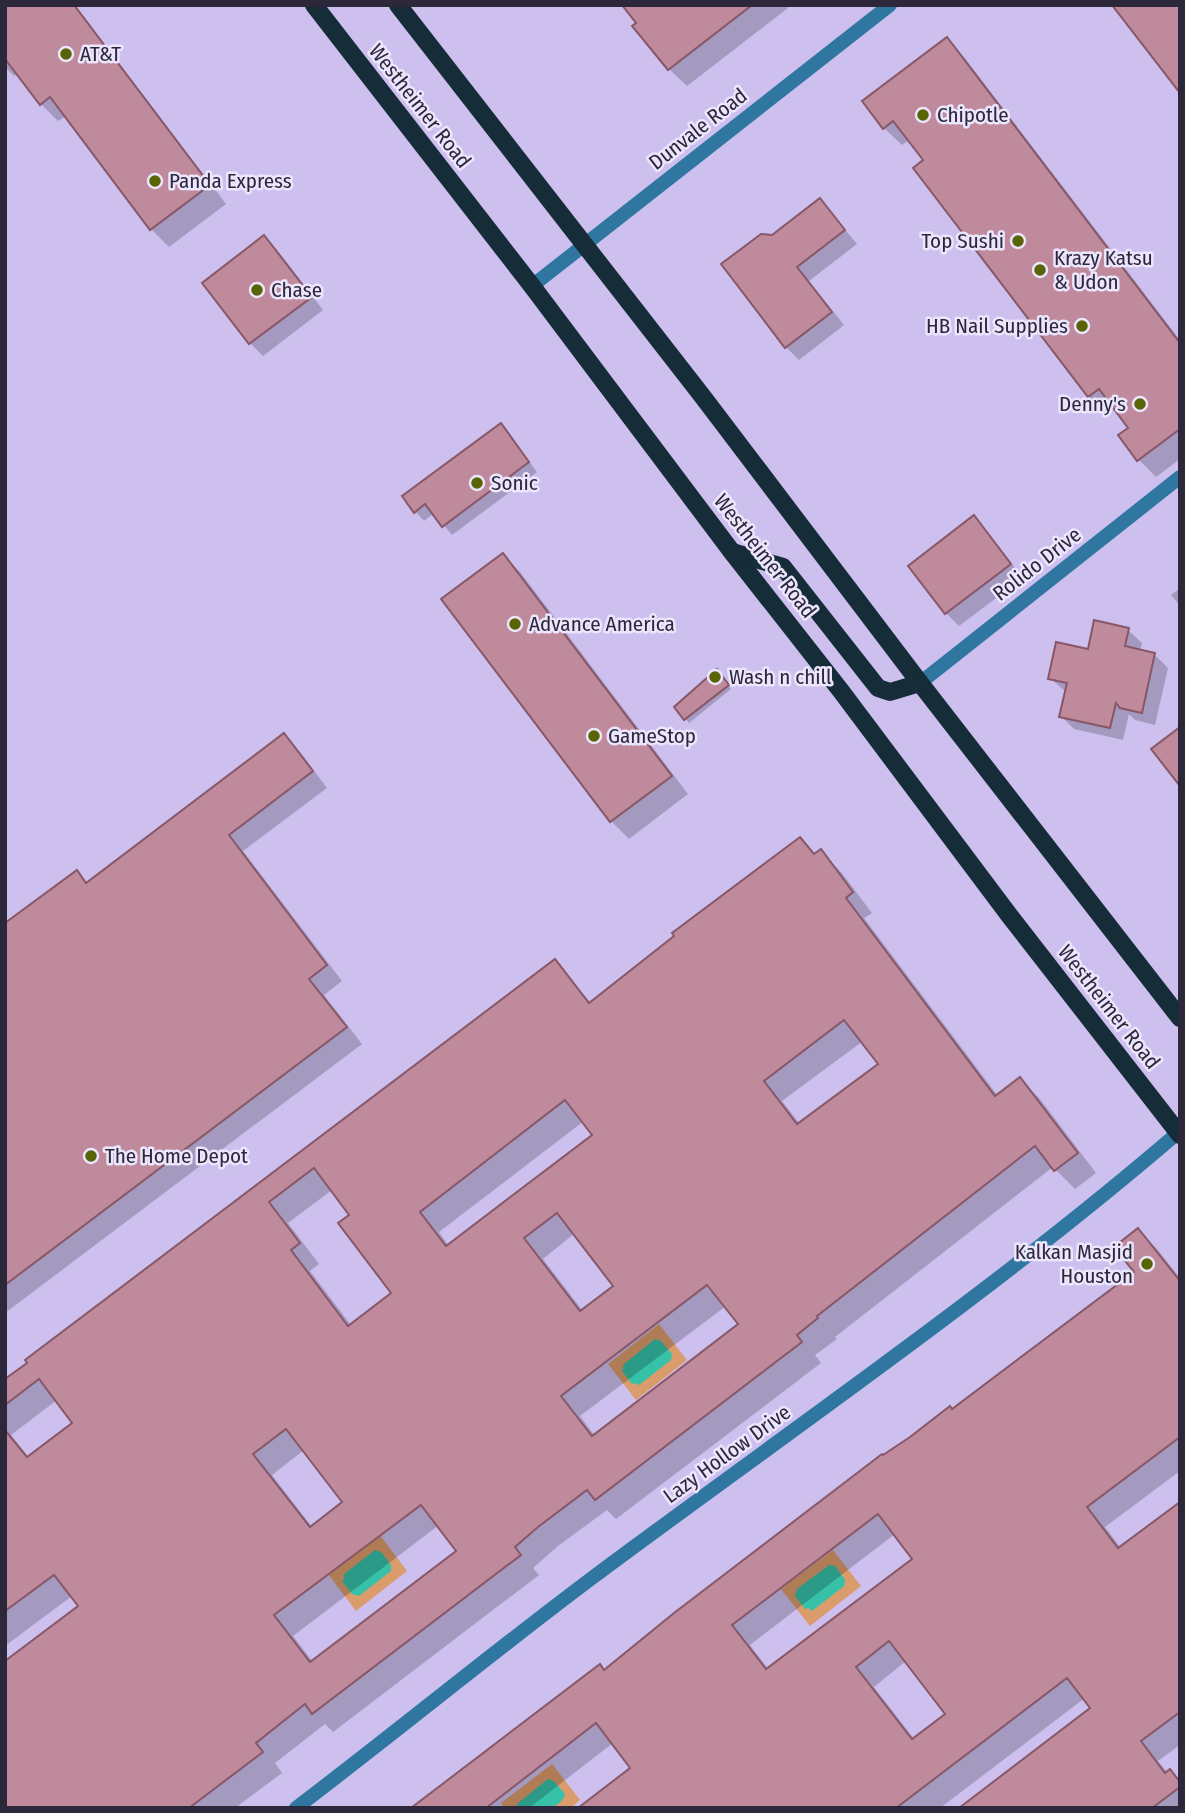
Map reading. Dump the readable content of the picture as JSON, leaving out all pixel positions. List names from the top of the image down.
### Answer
{
  "streets": {
    "main road": ["Westheimer Road"],
    "street": ["Dunvale Road", "Rolido Drive", "Lazy Hollow Drive"]
  },
  "crossings": [
    ["Westheimer Road", "Dunvale Road"],
    ["Westheimer Road", "Lazy Hollow Drive"]
  ],
  "places": [
    "AT&T",
    "Chipotle",
    "Panda Express",
    "Top Sushi",
    "Krazy Katsu & Udon",
    "Chase",
    "HB Nail Supplies",
    "Denny's",
    "Sonic",
    "Advance America",
    "Wash n chill",
    "GameStop",
    "The Home Depot",
    "Kalkan Masjid Houston"
  ]
}
